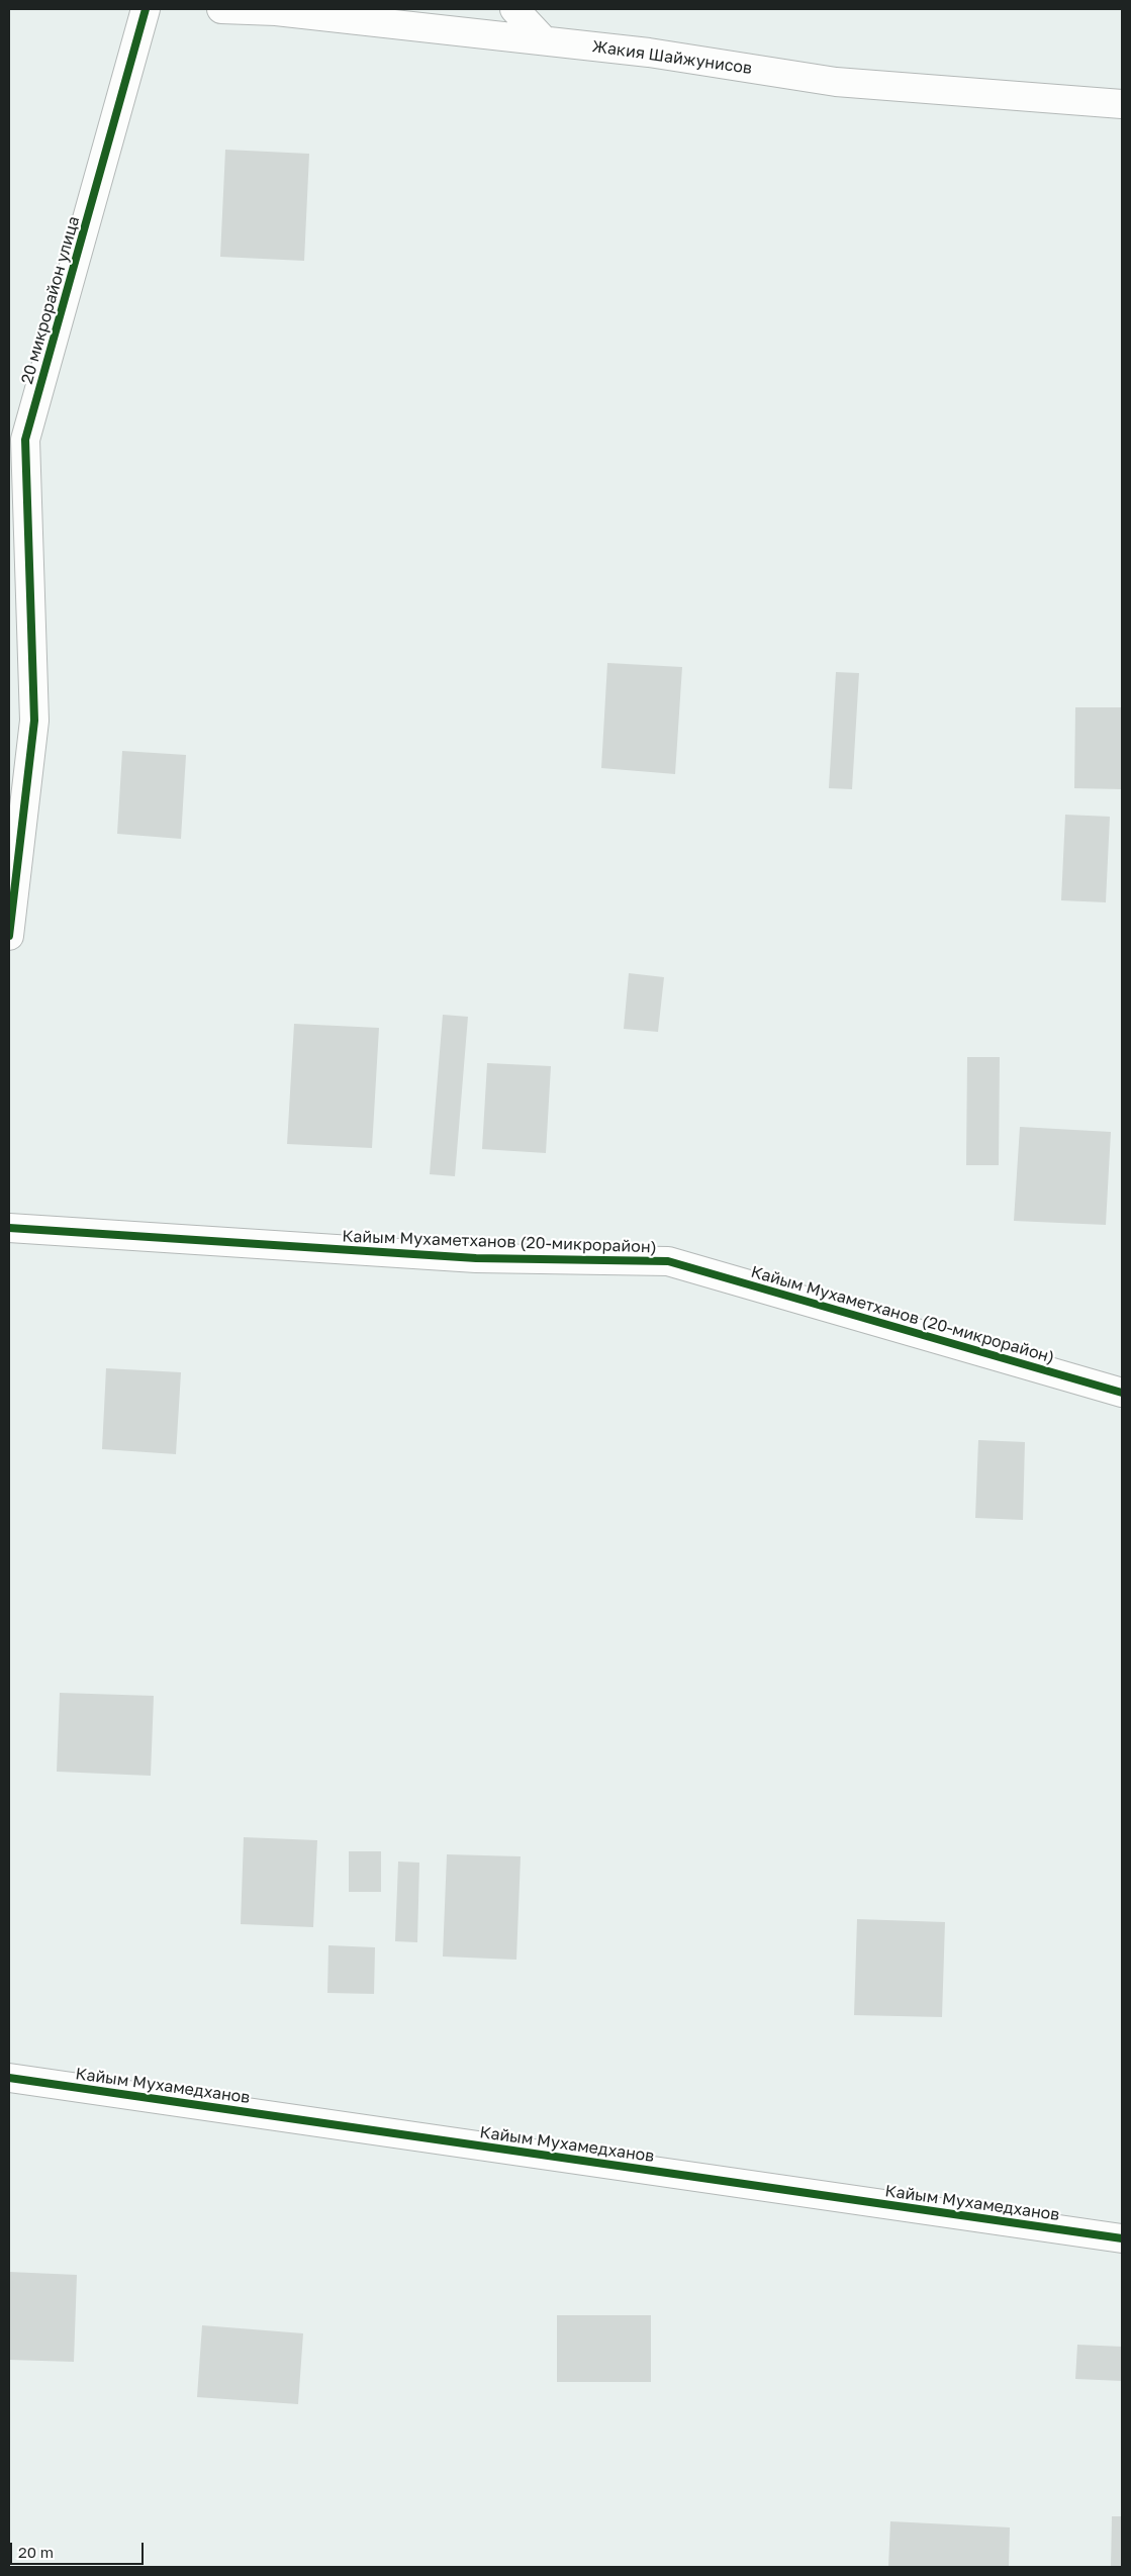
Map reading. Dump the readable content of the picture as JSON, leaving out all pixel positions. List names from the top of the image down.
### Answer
{
  "streets": {
    "street": [
      "Жакия Шайжунисов",
      "20 микрорайон улица",
      "Кайым Мухаметханов (20-микрорайон)",
      "Кайым Мухамедханов"
    ]
  },
  "scale_bar": "20 m"
}
